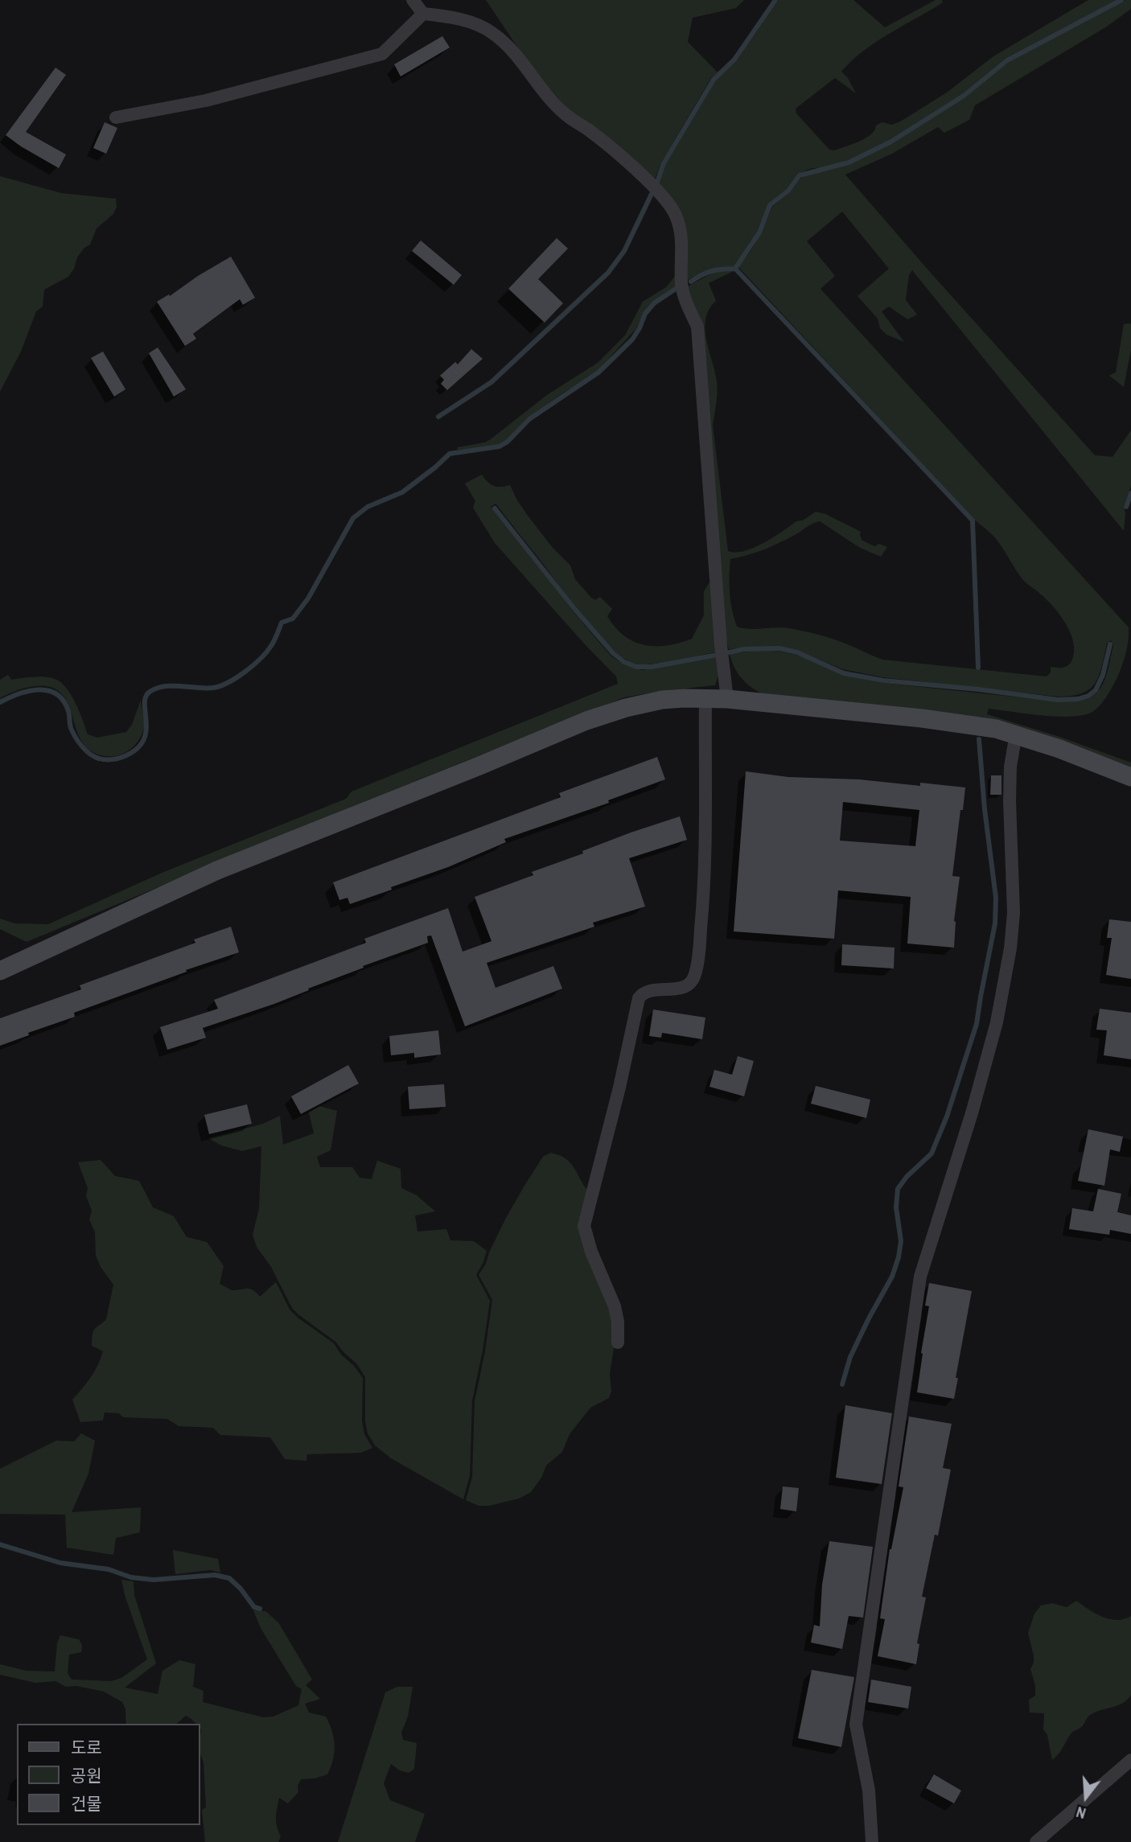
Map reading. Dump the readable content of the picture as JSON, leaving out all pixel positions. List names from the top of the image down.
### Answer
{
  "legend": ["도로", "공원", "건물"],
  "north": "bottom"
}
